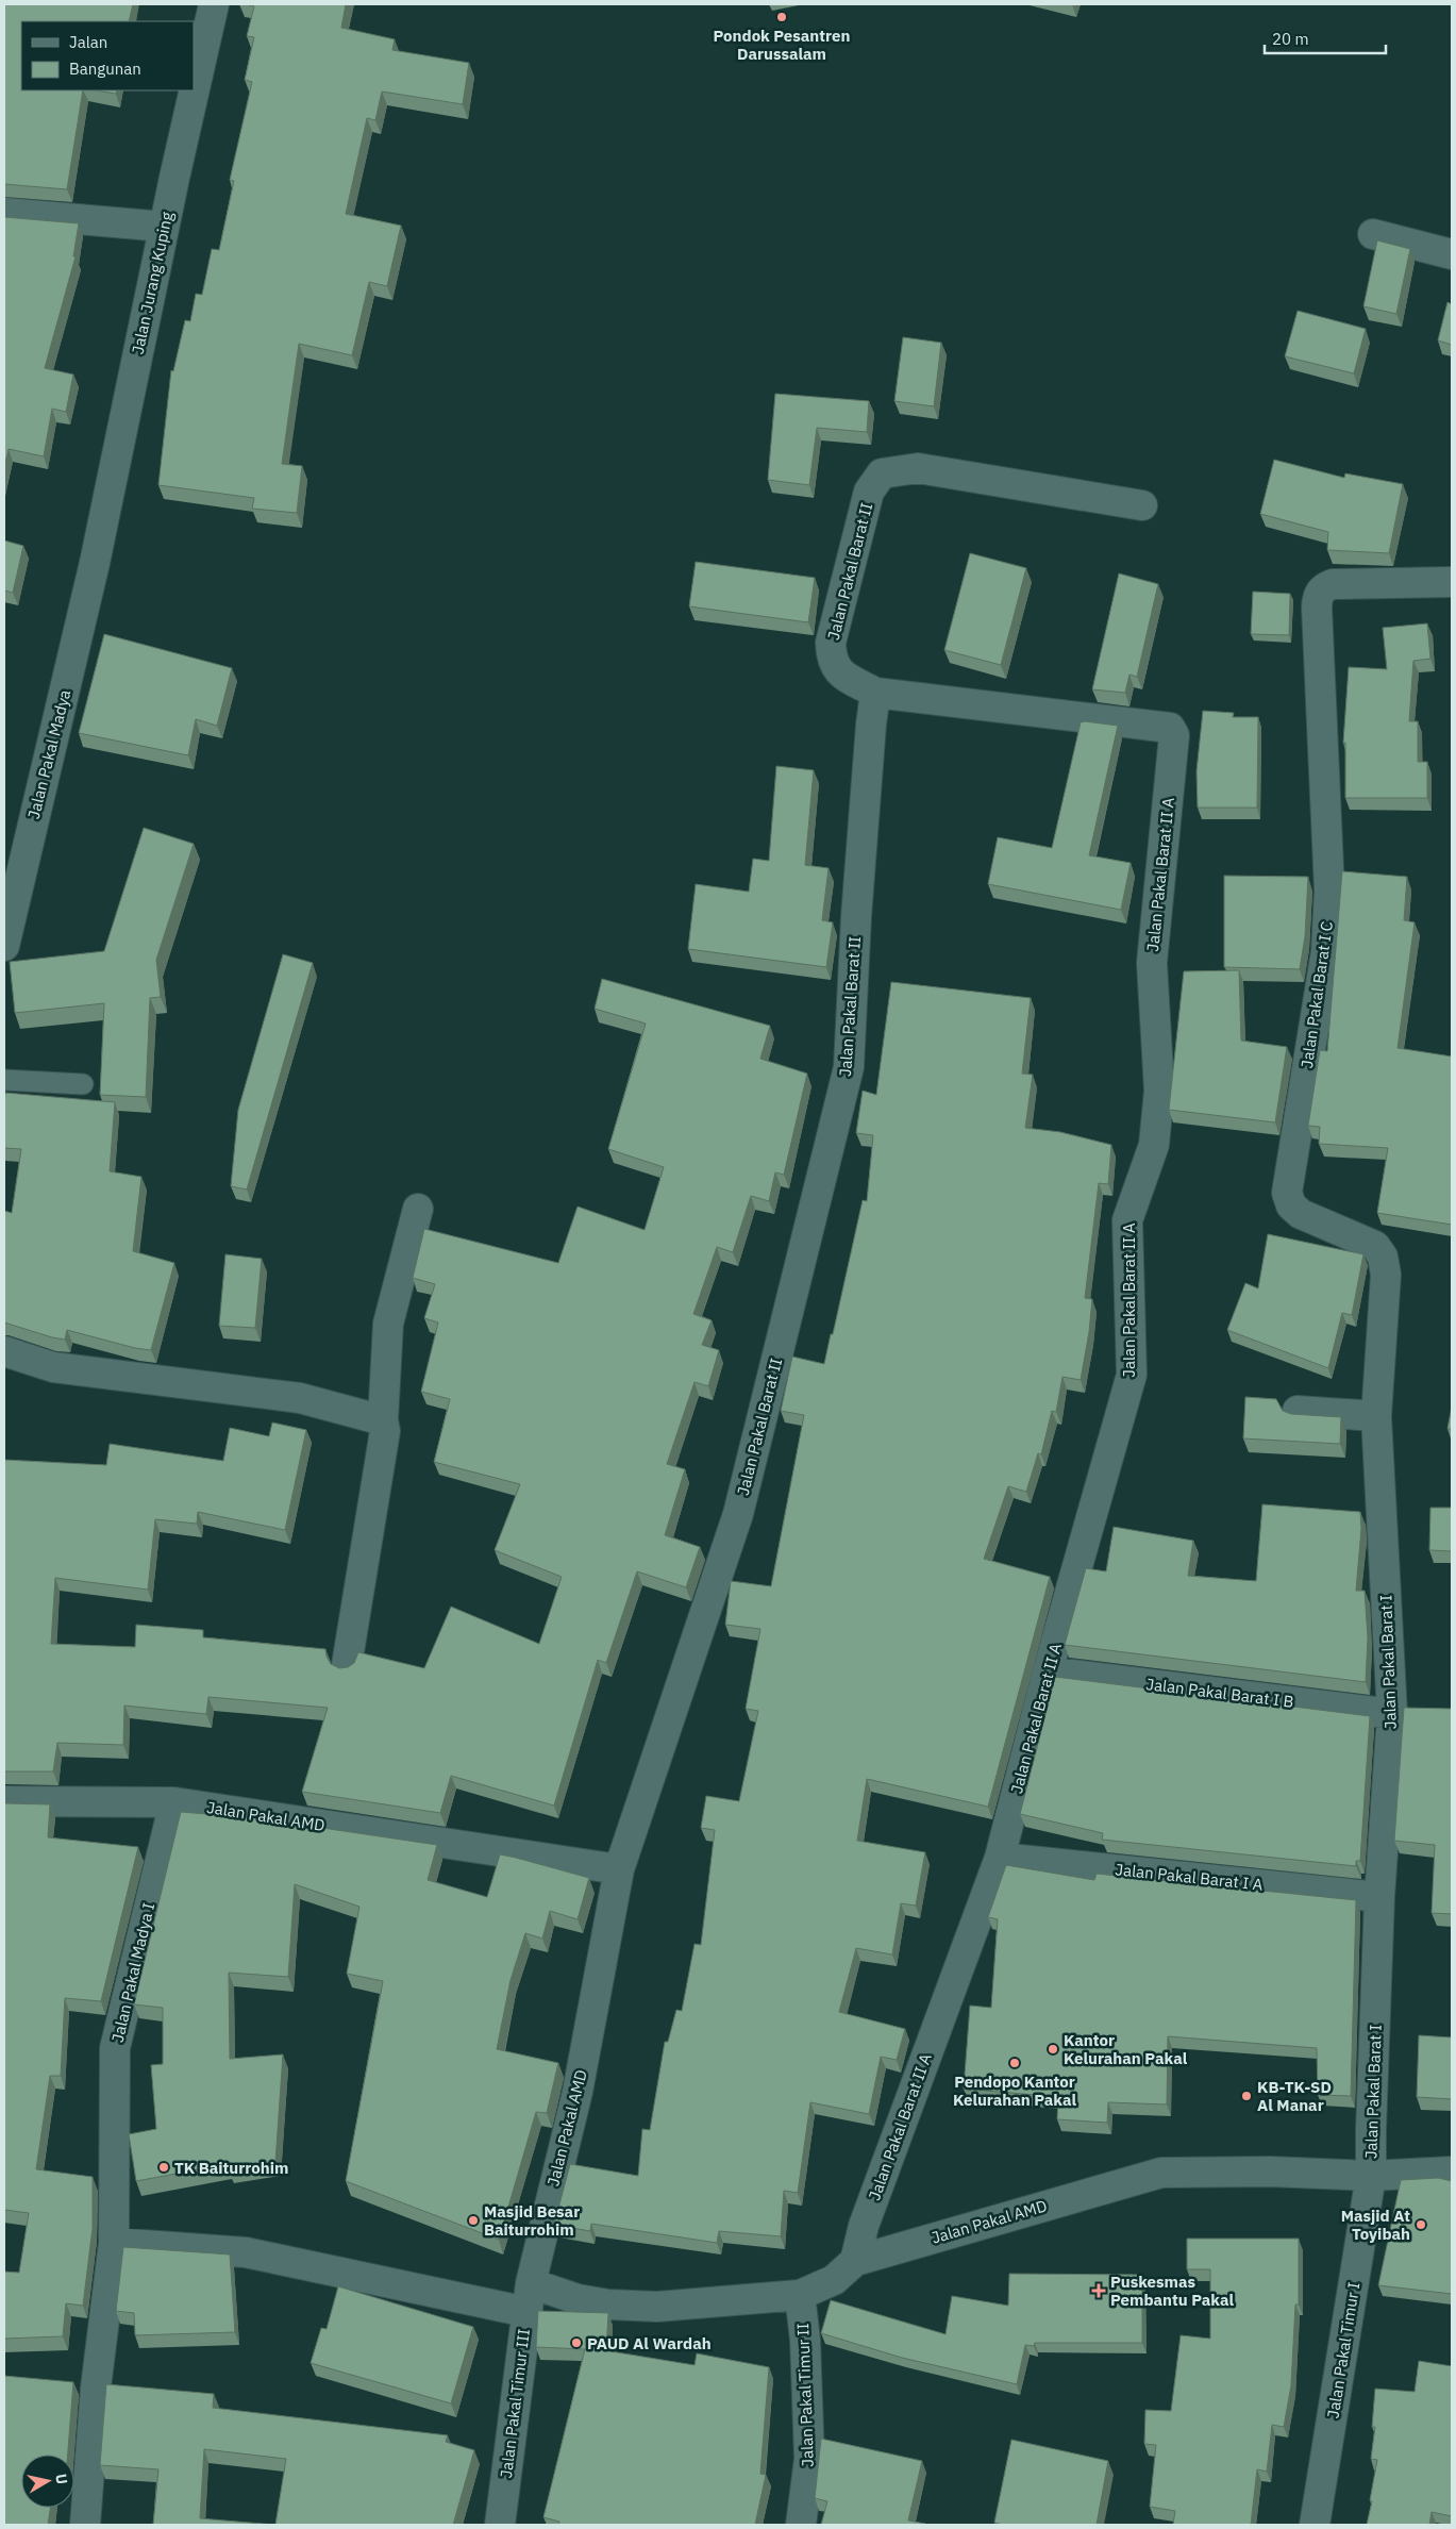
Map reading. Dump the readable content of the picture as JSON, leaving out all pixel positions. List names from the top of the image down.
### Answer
{
  "streets": {
    "street": [
      "Jalan Jurang Kuping",
      "Jalan Pakal Barat II",
      "Jalan Pakal Madya",
      "Jalan Pakal Barat II A",
      "Jalan Pakal Barat I C",
      "Jalan Pakal Barat I",
      "Jalan Pakal Barat I B",
      "Jalan Pakal AMD",
      "Jalan Pakal Barat I A",
      "Jalan Pakal Madya I",
      "Jalan Pakal Timur I",
      "Jalan Pakal Timur II",
      "Jalan Pakal Timur III"
    ]
  },
  "crossings": [
    ["Jalan Jurang Kuping", "Jalan Pakal Madya"],
    ["Jalan Pakal Barat II", "Jalan Pakal Barat II A"],
    ["Jalan Pakal Barat II", "Jalan Pakal AMD"],
    ["Jalan Pakal Barat II A", "Jalan Pakal Barat I B"],
    ["Jalan Pakal Barat II A", "Jalan Pakal AMD"],
    ["Jalan Pakal Barat II A", "Jalan Pakal Barat I A"],
    ["Jalan Pakal Barat I C", "Jalan Pakal Barat I"],
    ["Jalan Pakal Barat I", "Jalan Pakal Barat I B"],
    ["Jalan Pakal Barat I", "Jalan Pakal AMD"],
    ["Jalan Pakal Barat I", "Jalan Pakal Barat I A"],
    ["Jalan Pakal Barat I", "Jalan Pakal Timur I"],
    ["Jalan Pakal AMD", "Jalan Pakal Madya I"],
    ["Jalan Pakal AMD", "Jalan Pakal Timur I"],
    ["Jalan Pakal AMD", "Jalan Pakal Timur II"],
    ["Jalan Pakal AMD", "Jalan Pakal Timur III"]
  ],
  "places": {
    "other": [
      "Pondok Pesantren Darussalam",
      "Kantor Kelurahan Pakal",
      "Pendopo Kantor Kelurahan Pakal",
      "KB-TK-SD Al Manar",
      "TK Baiturrohim",
      "Masjid Besar Baiturrohim",
      "Masjid At Toyibah",
      "PAUD Al Wardah"
    ],
    "health": ["Puskesmas Pembantu Pakal"]
  },
  "legend": ["Jalan", "Bangunan"],
  "scale_bar": "20 m",
  "north": "right"
}
